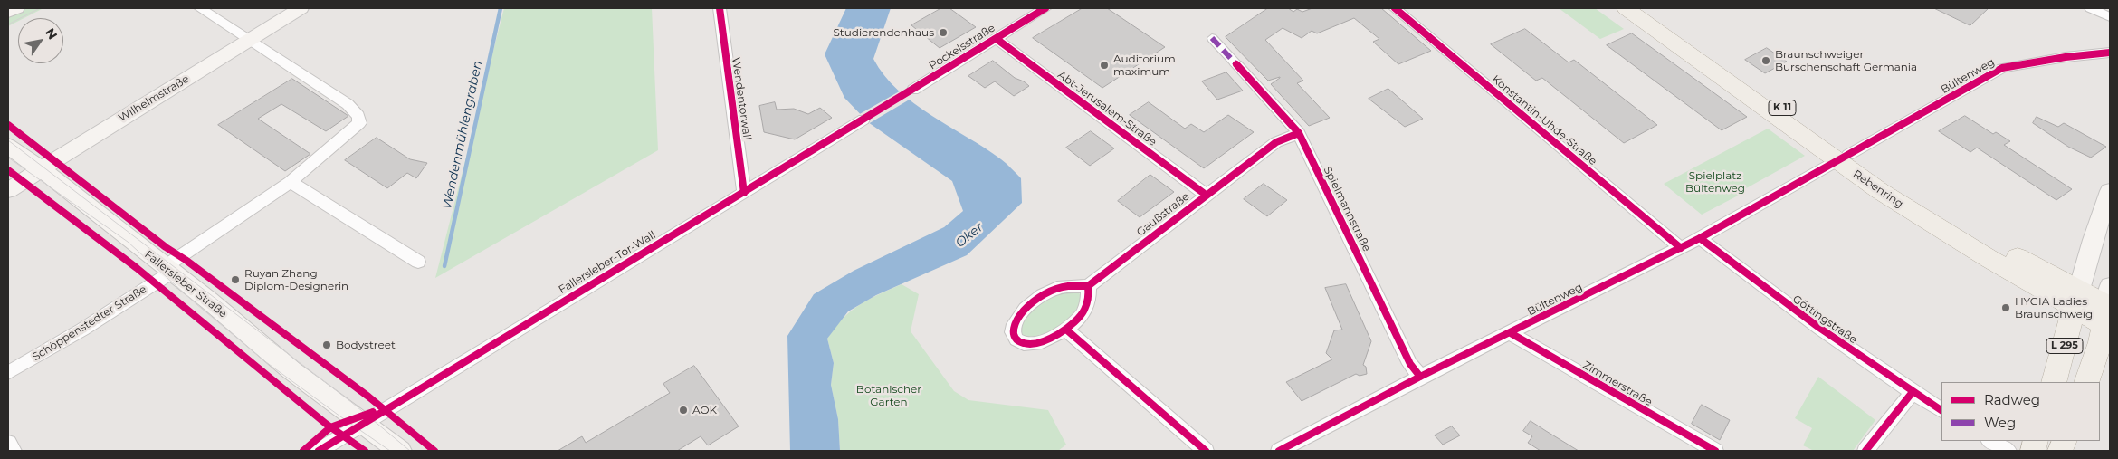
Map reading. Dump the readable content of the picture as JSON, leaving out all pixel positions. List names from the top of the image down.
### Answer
{
  "streets": {
    "main road": [
      "Wilhelmstraße",
      "K 11",
      "Rebenring",
      "Fallersleber Straße",
      "L 295"
    ],
    "street": [
      "Pockelsstraße",
      "Bültenweg",
      "Wendentorwall",
      "Abt-Jerusalem-Straße",
      "Konstantin-Uhde-Straße",
      "Spielmannstraße",
      "Gaußstraße",
      "Fallersleber-Tor-Wall",
      "Göttingstraße",
      "Schöppenstedter Straße",
      "Zimmerstraße"
    ]
  },
  "crossings": [
    ["Pockelsstraße", "Abt-Jerusalem-Straße"],
    ["Bültenweg", "Konstantin-Uhde-Straße"],
    ["Bültenweg", "Rebenring"],
    ["Bültenweg", "Spielmannstraße"],
    ["Bültenweg", "Göttingstraße"],
    ["Bültenweg", "Zimmerstraße"],
    ["Wilhelmstraße", "Fallersleber Straße"],
    ["Wilhelmstraße", "Schöppenstedter Straße"],
    ["Wendentorwall", "Fallersleber-Tor-Wall"],
    ["Abt-Jerusalem-Straße", "Gaußstraße"],
    ["Rebenring", "L 295"],
    ["Spielmannstraße", "Gaußstraße"],
    ["Fallersleber-Tor-Wall", "Fallersleber Straße"],
    ["Fallersleber Straße", "Schöppenstedter Straße"]
  ],
  "water": ["Wendenmühlengraben", "Oker"],
  "parks": ["Spielplatz Bültenweg", "Botanischer Garten"],
  "places": [
    "Studierendenhaus",
    "Braunschweiger Burschenschaft Germania",
    "Auditorium maximum",
    "Ruyan Zhang Diplom-Designerin",
    "HYGIA Ladies Braunschweig",
    "Bodystreet",
    "AOK"
  ],
  "legend": ["Radweg", "Weg"],
  "north": "top right"
}
